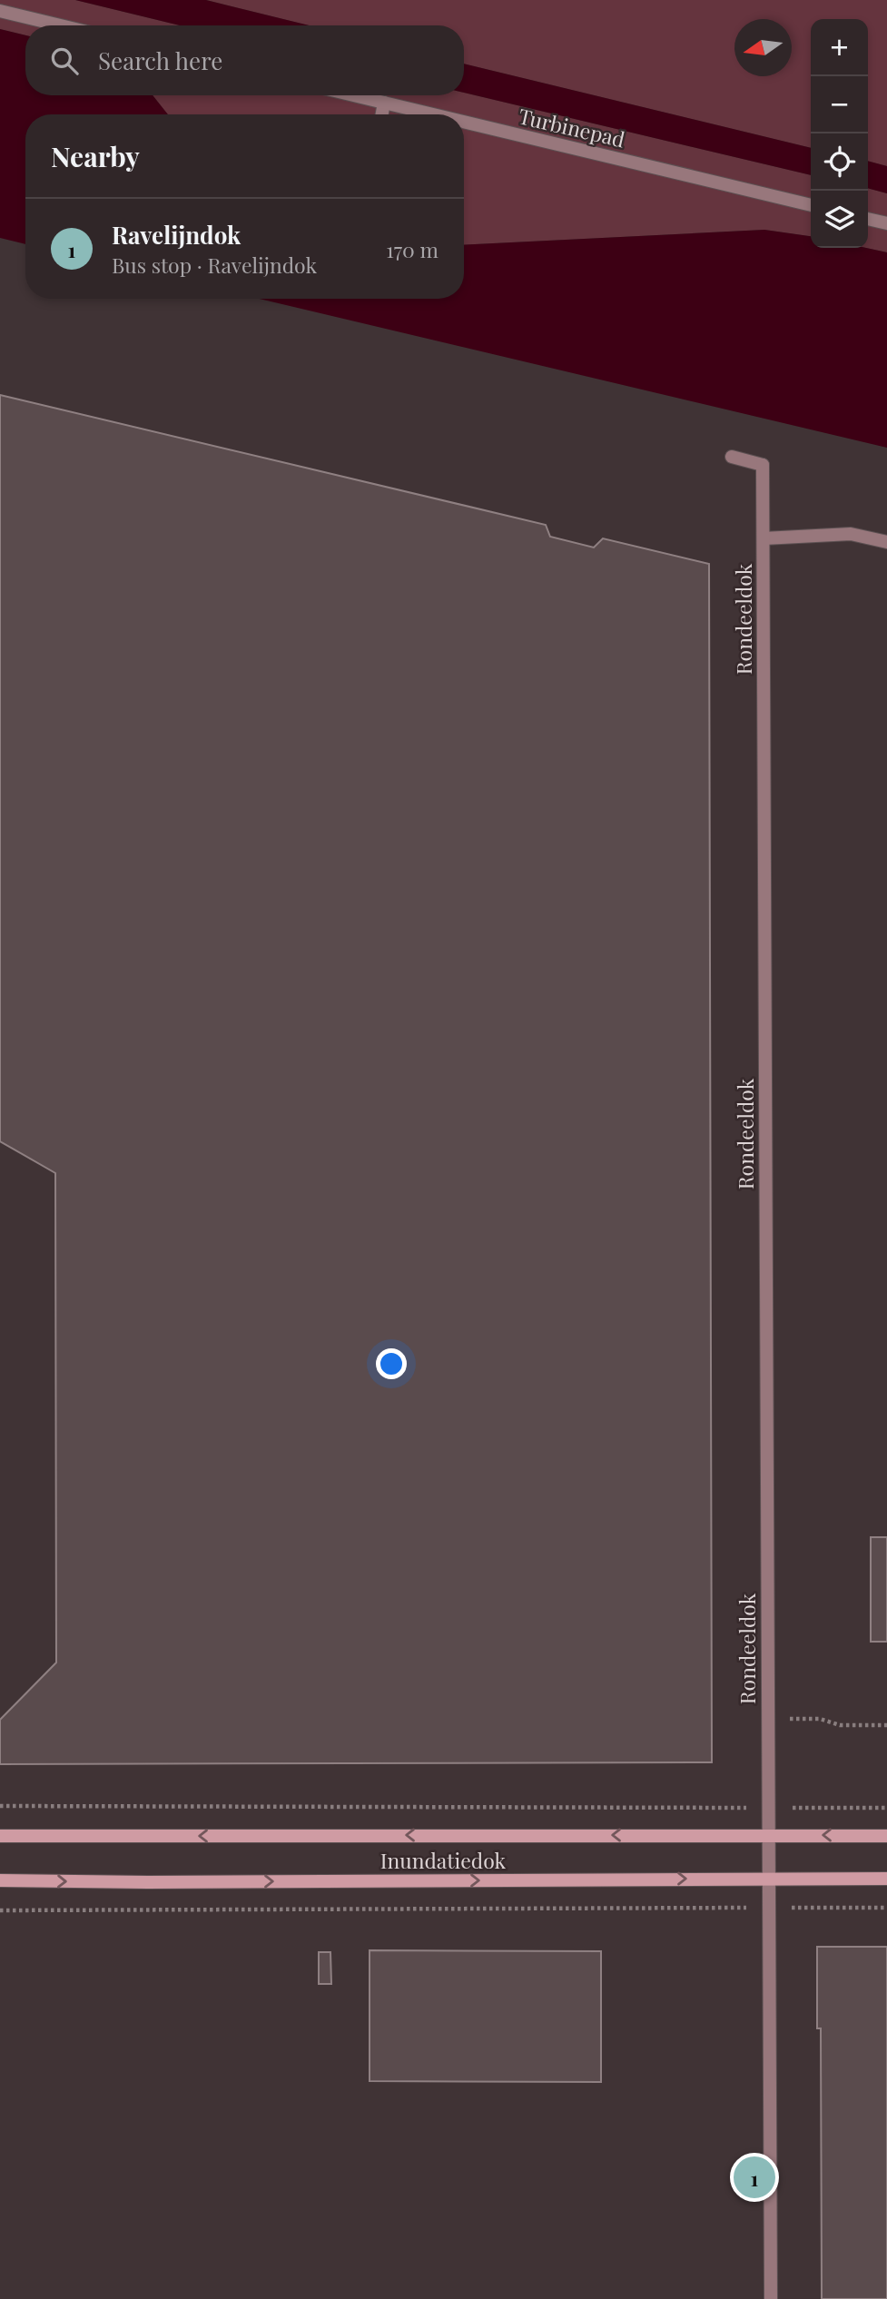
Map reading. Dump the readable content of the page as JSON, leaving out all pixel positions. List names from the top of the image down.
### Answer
{
  "streets": {
    "street": ["Turbinepad", "Rondeeldok", "Inundatiedok"]
  },
  "crossings": [
    ["Rondeeldok", "Inundatiedok"]
  ],
  "north": "left",
  "page": {
    "map_buttons": ["+", "−"],
    "search": "Search here",
    "heading": "Nearby",
    "list": [
      {
        "mark": "1",
        "name": "Ravelijndok",
        "note": "Bus stop · Ravelijndok",
        "value": "170 m"
      }
    ],
    "pins": "1"
  }
}
